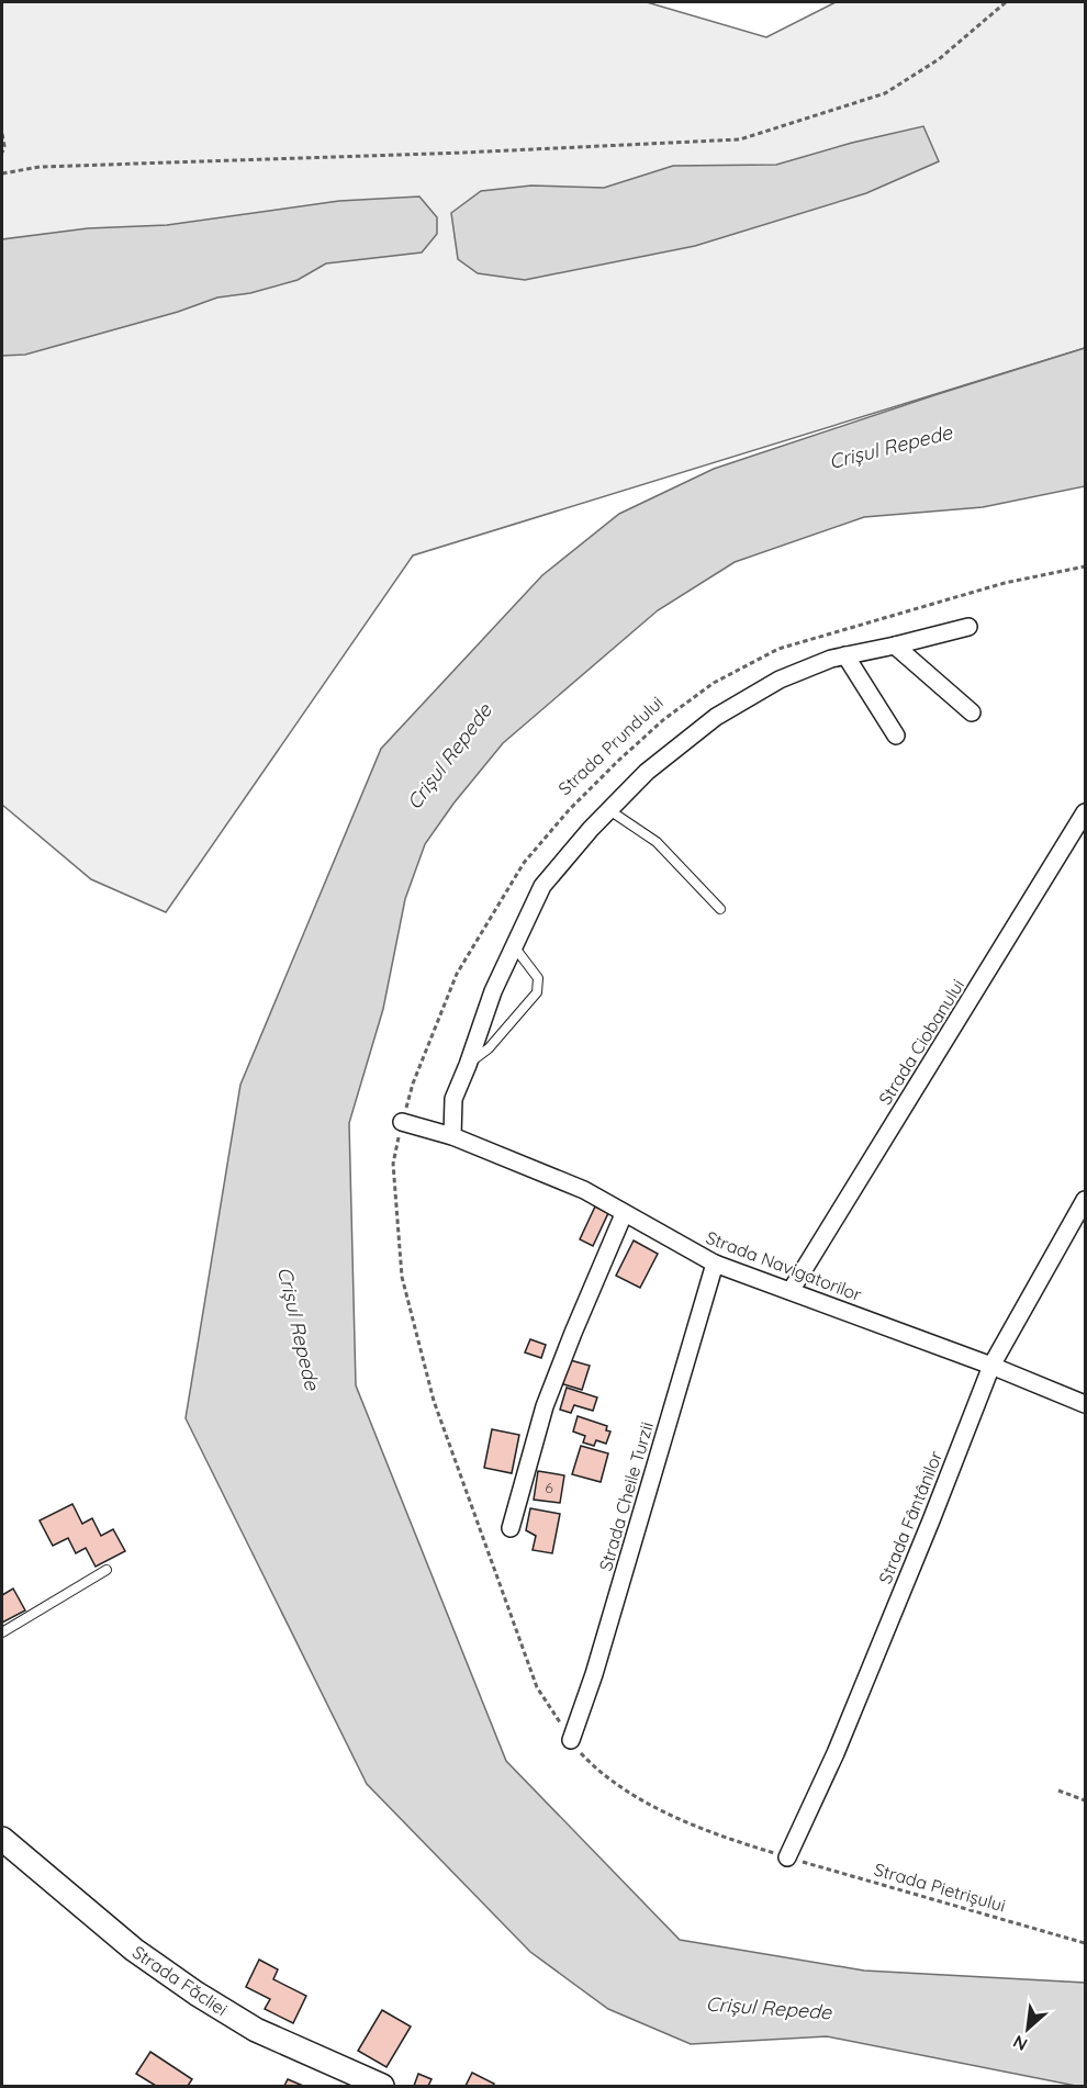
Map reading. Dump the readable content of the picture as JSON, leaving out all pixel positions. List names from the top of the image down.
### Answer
{
  "streets": {
    "street": [
      "Strada Ciobanului",
      "Strada Navigatorilor",
      "Strada Cheile Turzii",
      "Strada Fântânilor",
      "Strada Făcliei"
    ],
    "path": ["Strada Prundului", "Strada Pietrișului"]
  },
  "crossings": [
    ["Strada Prundului", "Strada Navigatorilor"],
    ["Strada Ciobanului", "Strada Navigatorilor"],
    ["Strada Navigatorilor", "Strada Cheile Turzii"],
    ["Strada Navigatorilor", "Strada Fântânilor"],
    ["Strada Fântânilor", "Strada Pietrișului"]
  ],
  "water": ["Crișul Repede"],
  "house_numbers": ["6"],
  "north": "bottom left"
}
